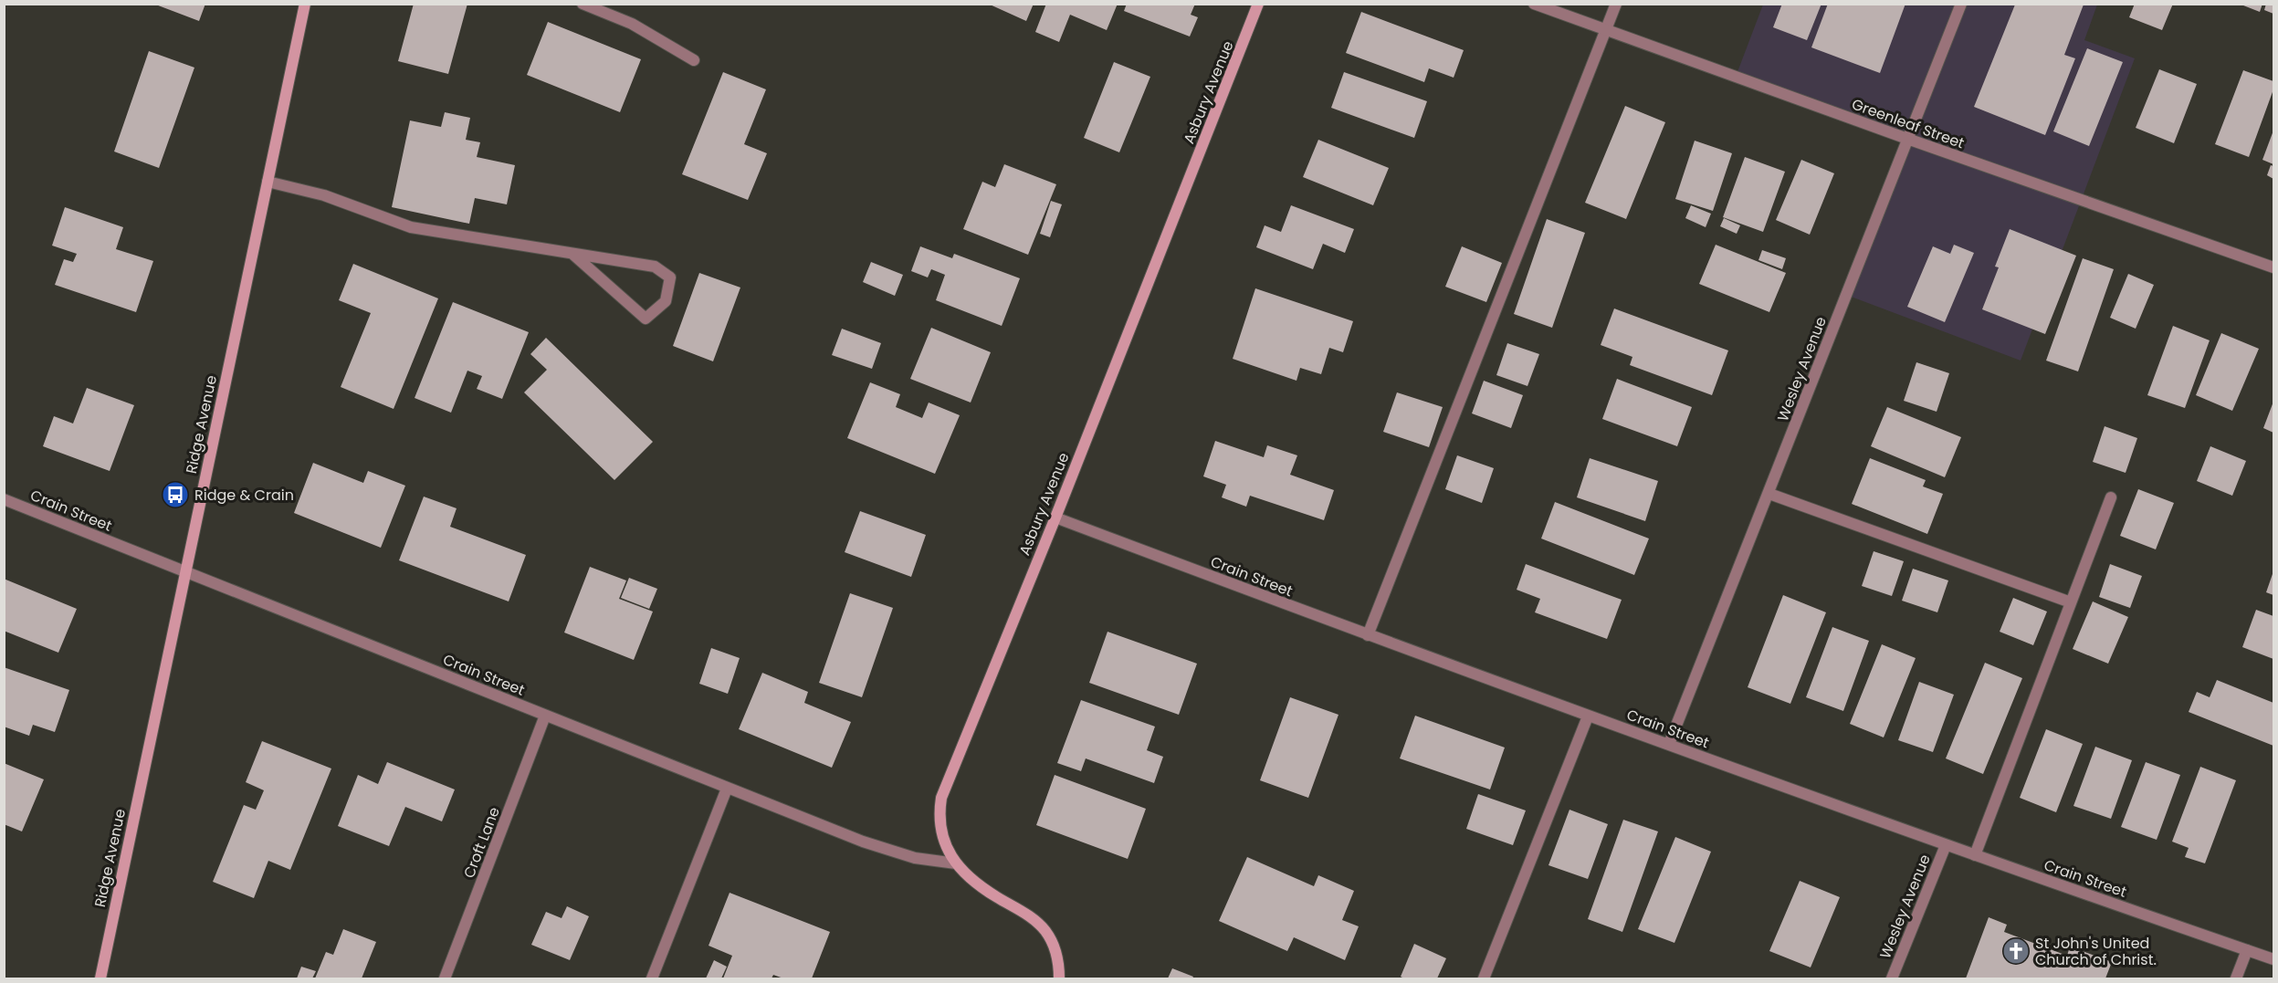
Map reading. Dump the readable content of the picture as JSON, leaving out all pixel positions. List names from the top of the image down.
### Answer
{
  "streets": {
    "main road": ["Asbury Avenue", "Ridge Avenue"],
    "street": [
      "Greenleaf Street",
      "Wesley Avenue",
      "Crain Street",
      "Croft Lane"
    ]
  },
  "crossings": [
    ["Asbury Avenue", "Crain Street"],
    ["Greenleaf Street", "Wesley Avenue"],
    ["Wesley Avenue", "Crain Street"],
    ["Ridge Avenue", "Crain Street"],
    ["Crain Street", "Croft Lane"]
  ],
  "places": {
    "bus stop": ["Ridge & Crain"],
    "church": ["St John's United Church of Christ."]
  }
}
